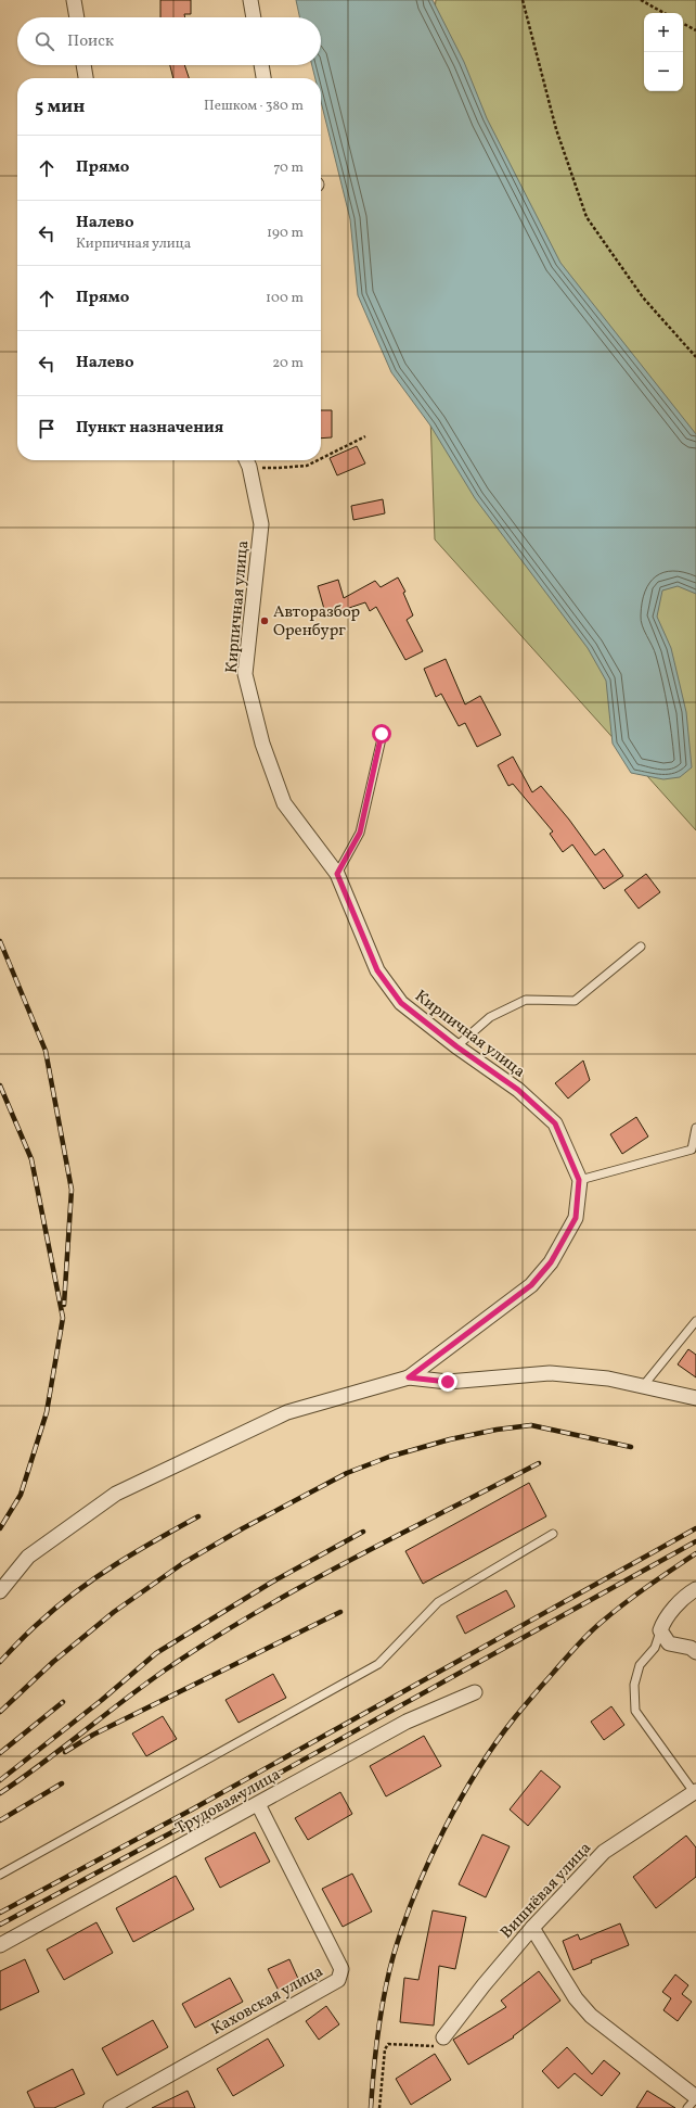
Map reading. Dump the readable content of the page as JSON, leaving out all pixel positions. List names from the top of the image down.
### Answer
{
  "streets": {
    "street": [
      "Кирпичная улица",
      "Трудовая улица",
      "Вишнёвая улица",
      "Каховская улица"
    ]
  },
  "crossings": [
    ["Трудовая улица", "Каховская улица"]
  ],
  "places": ["Авторазбор Оренбург"],
  "page": {
    "map_buttons": ["+", "−"],
    "search": "Поиск",
    "heading": ["5 мин", "Пешком · 380 m"],
    "list": [
      ["Прямо", "70 m"],
      ["Налево", "Кирпичная улица", "190 m"],
      ["Прямо", "100 m"],
      ["Налево", "20 m"],
      "Пункт назначения"
    ]
  }
}
